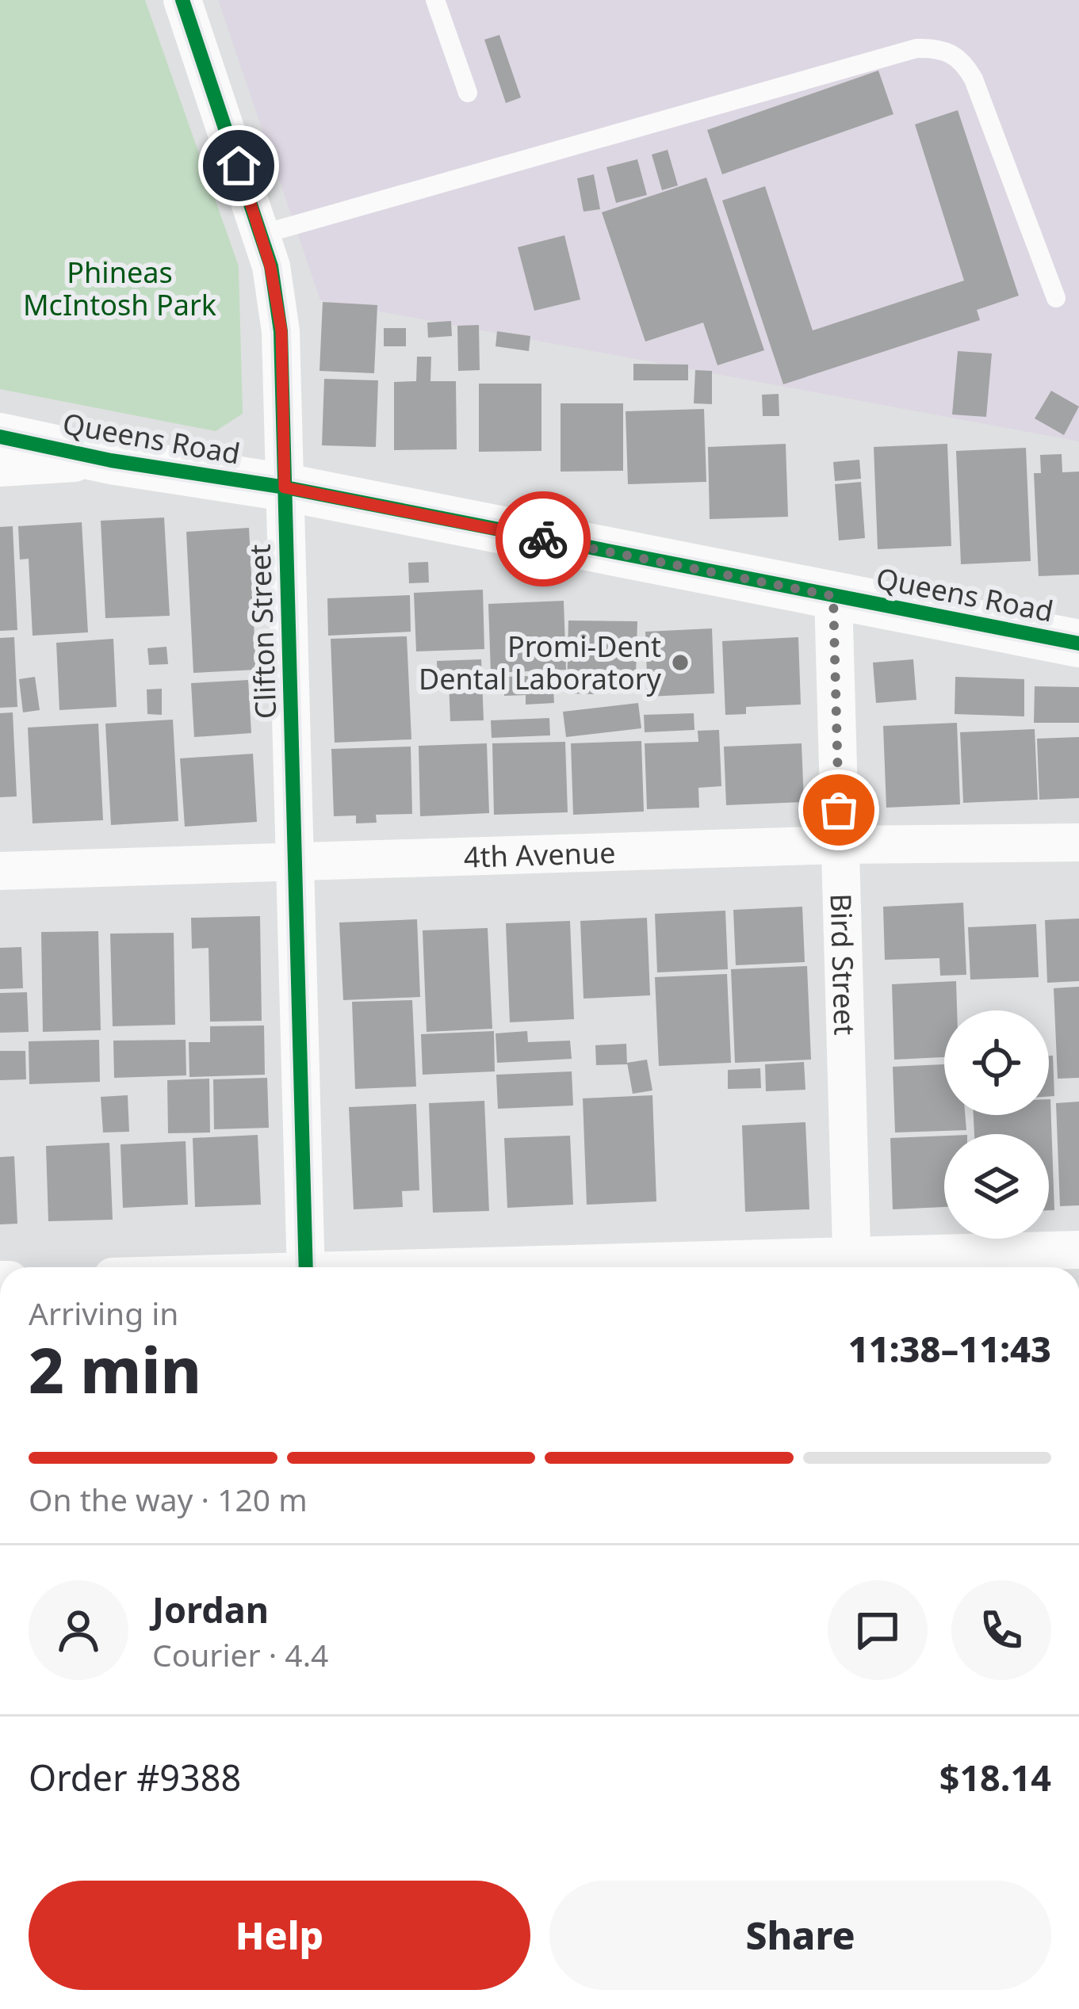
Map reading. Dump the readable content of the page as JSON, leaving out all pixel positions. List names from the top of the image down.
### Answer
{
  "streets": {
    "street": [
      "Queens Road",
      "Clifton Street",
      "4th Avenue",
      "Bird Street"
    ]
  },
  "crossings": [
    ["Queens Road", "Clifton Street"],
    ["Queens Road", "Bird Street"],
    ["Clifton Street", "4th Avenue"],
    ["4th Avenue", "Bird Street"]
  ],
  "parks": ["Phineas McIntosh Park"],
  "places": ["Promi-Dent Dental Laboratory"],
  "page": {
    "heading": ["2 min", "Arriving in", "11:38–11:43"],
    "panel": [
      "Jordan",
      "Courier · 4.4",
      "Order #9388",
      "$18.14"
    ],
    "bar": "On the way · 120 m",
    "buttons": ["Help", "Share"]
  }
}
